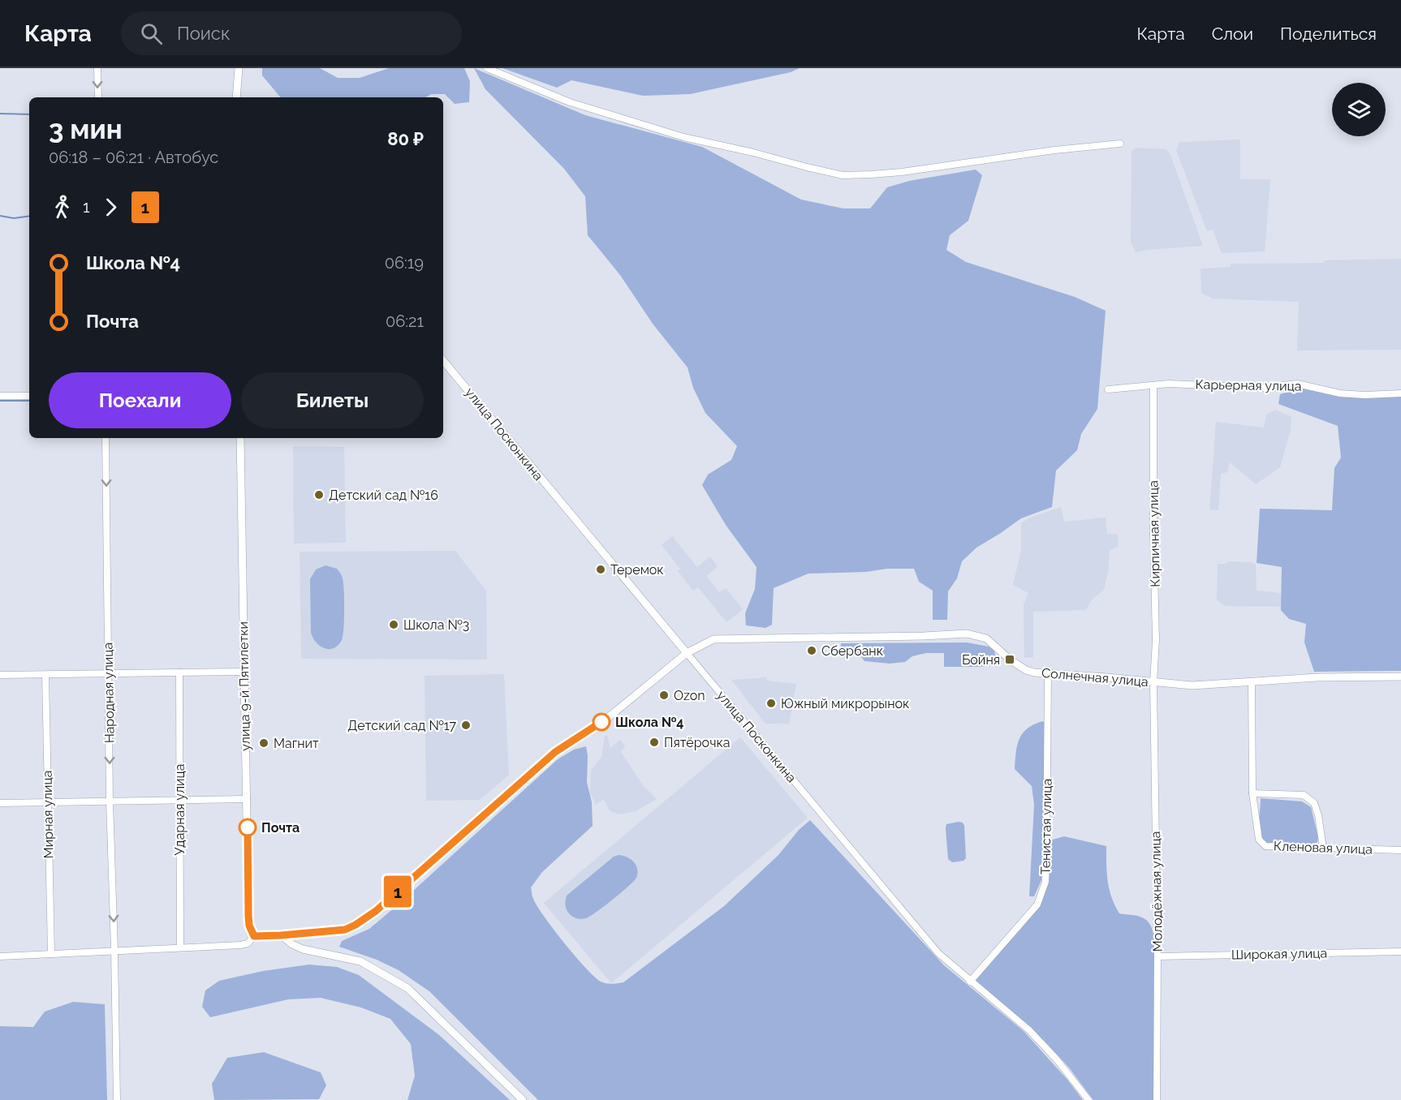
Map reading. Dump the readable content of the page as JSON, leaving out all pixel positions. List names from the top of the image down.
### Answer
{
  "streets": {
    "street": [
      "Карьерная улица",
      "улица Посконкина",
      "Кирпичная улица",
      "Солнечная улица",
      "улица 9-й Пятилетки",
      "Народная улица",
      "Ударная улица",
      "Мирная улица",
      "Тенистая улица",
      "Кленовая улица",
      "Молодёжная улица",
      "Широкая улица"
    ]
  },
  "crossings": [
    ["Карьерная улица", "Кирпичная улица"],
    ["улица Посконкина", "Солнечная улица"],
    ["улица Посконкина", "Тенистая улица"],
    ["Кирпичная улица", "Солнечная улица"],
    ["Кирпичная улица", "Молодёжная улица"],
    ["Солнечная улица", "улица 9-й Пятилетки"],
    ["Солнечная улица", "Тенистая улица"],
    ["Солнечная улица", "Кленовая улица"],
    ["Солнечная улица", "Молодёжная улица"],
    ["Молодёжная улица", "Широкая улица"]
  ],
  "one_way": ["Народная улица"],
  "places": {
    "other": [
      "Детский сад №16",
      "Теремок",
      "Школа №3",
      "Сбербанк",
      "Ozon",
      "Южный микрорынок",
      "Школа №4",
      "Детский сад №17",
      "Пятёрочка",
      "Магнит",
      "Почта"
    ],
    "transit": ["Бойня"]
  },
  "lines": ["bus line 1"],
  "page": {
    "header": "Карта",
    "search": "Поиск",
    "nav": ["Карта", "Слои", "Поделиться"],
    "on_map": "1",
    "heading": ["3 мин", "06:18 – 06:21 · Автобус", "80 ₽"],
    "legs": ["1", "1"],
    "list": [
      {
        "name": "Школа №4",
        "value": "06:19"
      },
      {
        "name": "Почта",
        "value": "06:21"
      }
    ],
    "buttons": ["Поехали", "Билеты"]
  }
}
